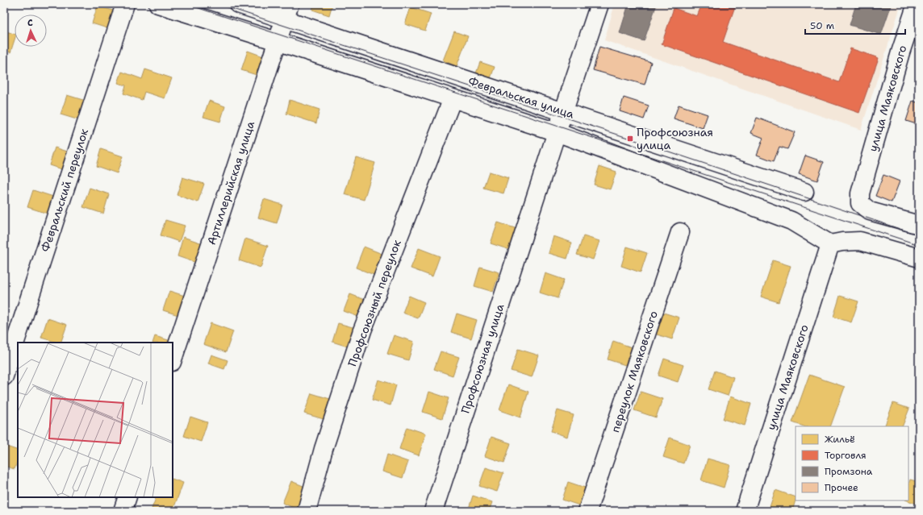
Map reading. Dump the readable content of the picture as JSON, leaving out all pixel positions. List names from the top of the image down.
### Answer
{
  "streets": {
    "street": [
      "Февральская улица",
      "улица Маяковского",
      "Артиллерийская улица",
      "Февральский переулок",
      "Профсоюзный переулок",
      "Профсоюзная улица",
      "переулок Маяковского"
    ]
  },
  "crossings": [
    ["Февральская улица", "Артиллерийская улица"],
    ["Февральская улица", "Профсоюзная улица"]
  ],
  "places": {
    "transit": ["Профсоюзная улица"]
  },
  "legend": [
    "Жильё",
    "Торговля",
    "Промзона",
    "Прочее"
  ],
  "scale_bar": "50 m",
  "north": "top"
}
